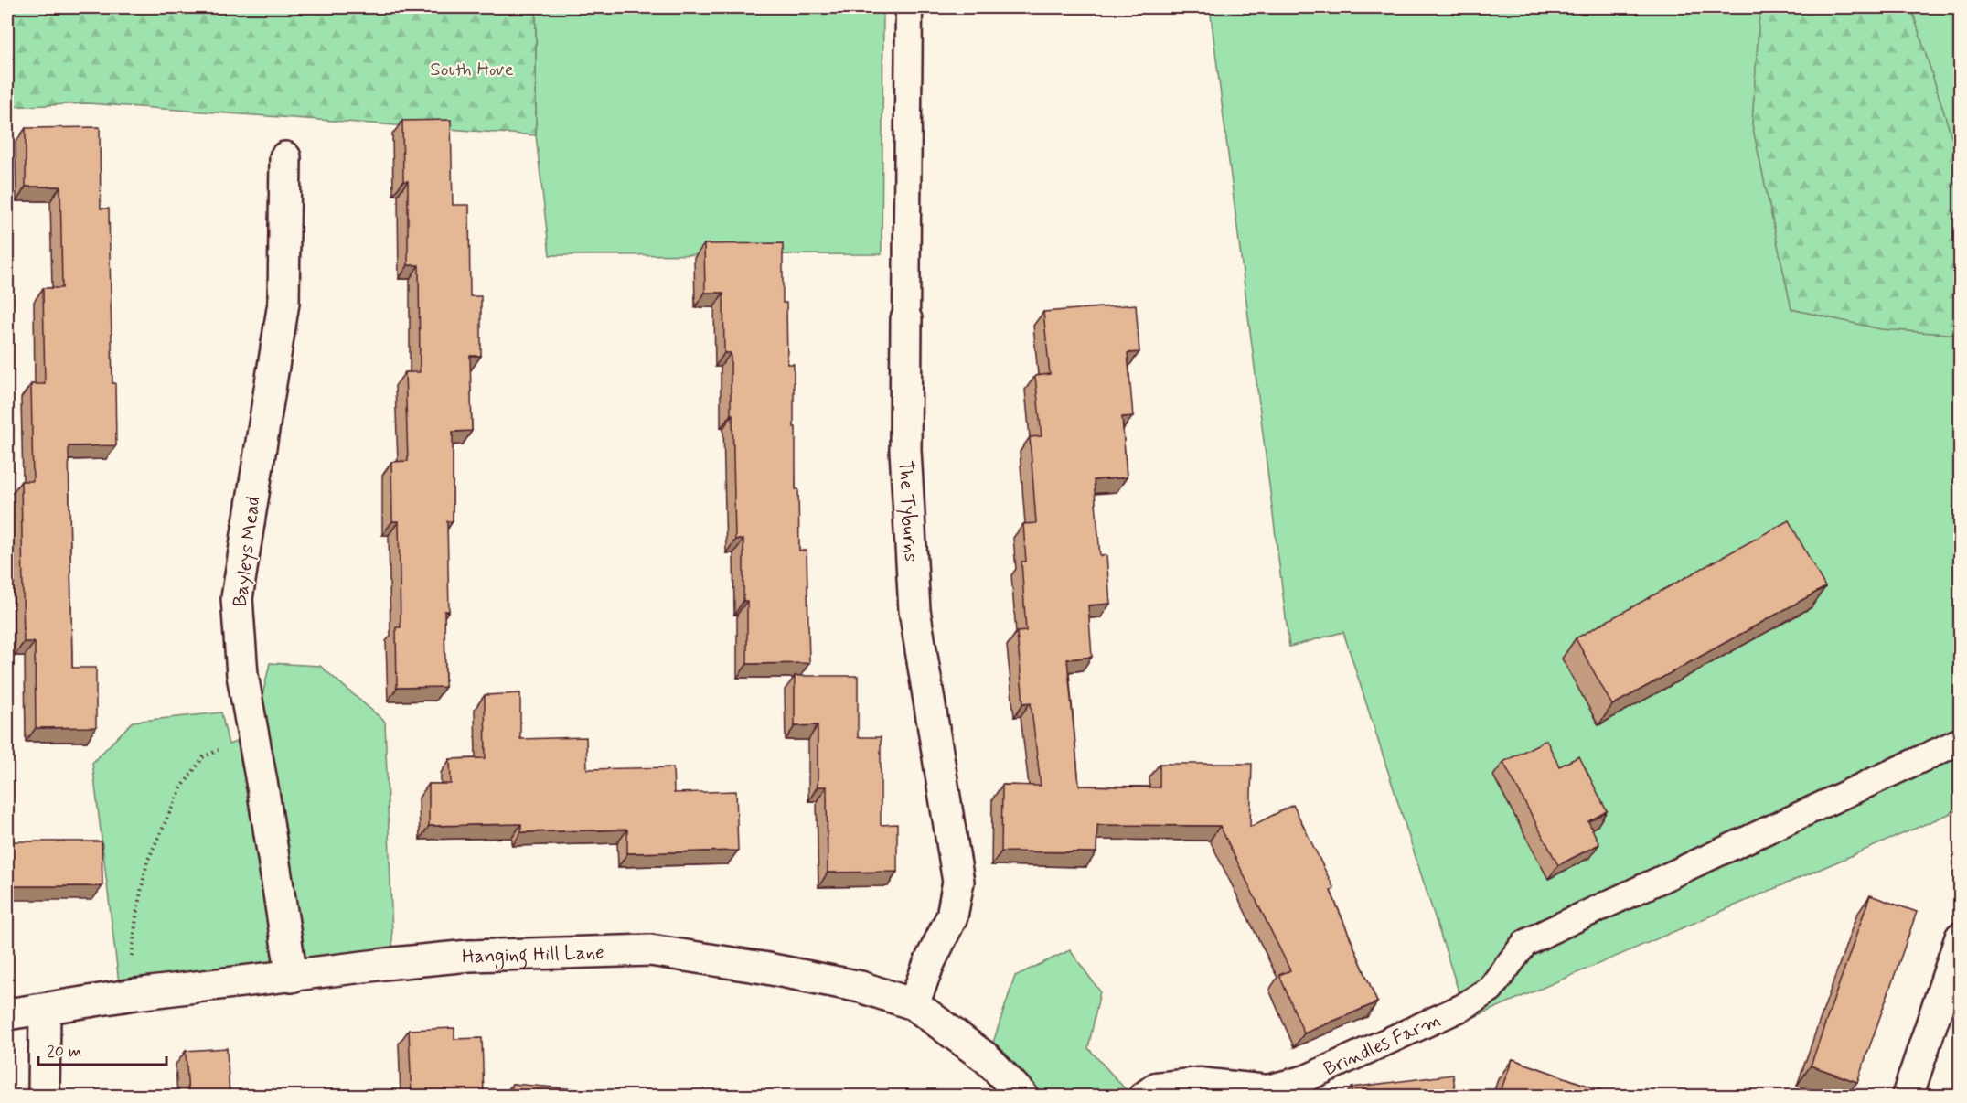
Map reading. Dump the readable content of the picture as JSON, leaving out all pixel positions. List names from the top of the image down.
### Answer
{
  "streets": {
    "street": ["The Tyburns", "Bayleys Mead", "Hanging Hill Lane"],
    "lane": ["Brindles Farm"]
  },
  "crossings": [
    ["The Tyburns", "Hanging Hill Lane"],
    ["Bayleys Mead", "Hanging Hill Lane"]
  ],
  "parks": ["South Hove"],
  "scale_bar": "20 m"
}
